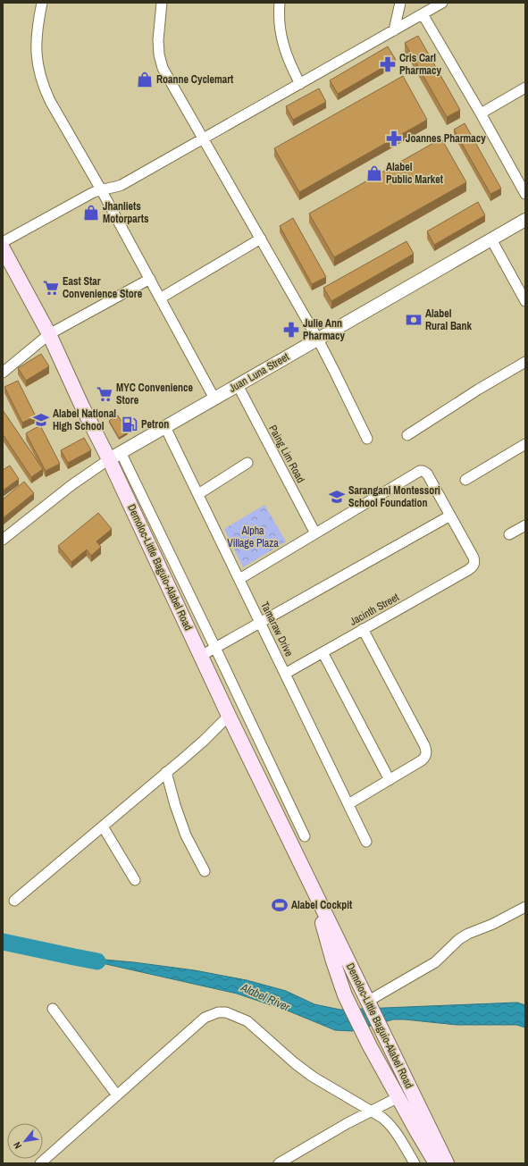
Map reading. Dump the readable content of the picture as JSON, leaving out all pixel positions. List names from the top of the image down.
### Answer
{
  "streets": {
    "main road": ["Demoloc-Little Baguio-Alabel Road"],
    "street": [
      "Juan Luna Street",
      "Paing Lim Road",
      "Jacinth Street",
      "Tamaraw Drive"
    ]
  },
  "crossings": [
    ["Juan Luna Street", "Paing Lim Road"],
    ["Juan Luna Street", "Demoloc-Little Baguio-Alabel Road"],
    ["Juan Luna Street", "Tamaraw Drive"],
    ["Jacinth Street", "Tamaraw Drive"]
  ],
  "water": ["Alabel River"],
  "parks": ["Alpha Village Plaza"],
  "places": {
    "pharmacy": ["Cris Carl Pharmacy", "Joannes Pharmacy", "Julie Ann Pharmacy"],
    "shop": ["Roanne Cyclemart", "Alabel Public Market", "Jhanliets Motorparts"],
    "supermarket": ["East Star Convenience Store", "MYC Convenience Store"],
    "bank": ["Alabel Rural Bank"],
    "school or university": ["Alabel National High School", "Sarangani Montessori School Foundation"],
    "fuel station": ["Petron"],
    "sports": ["Alabel Cockpit"]
  },
  "north": "bottom left"
}
